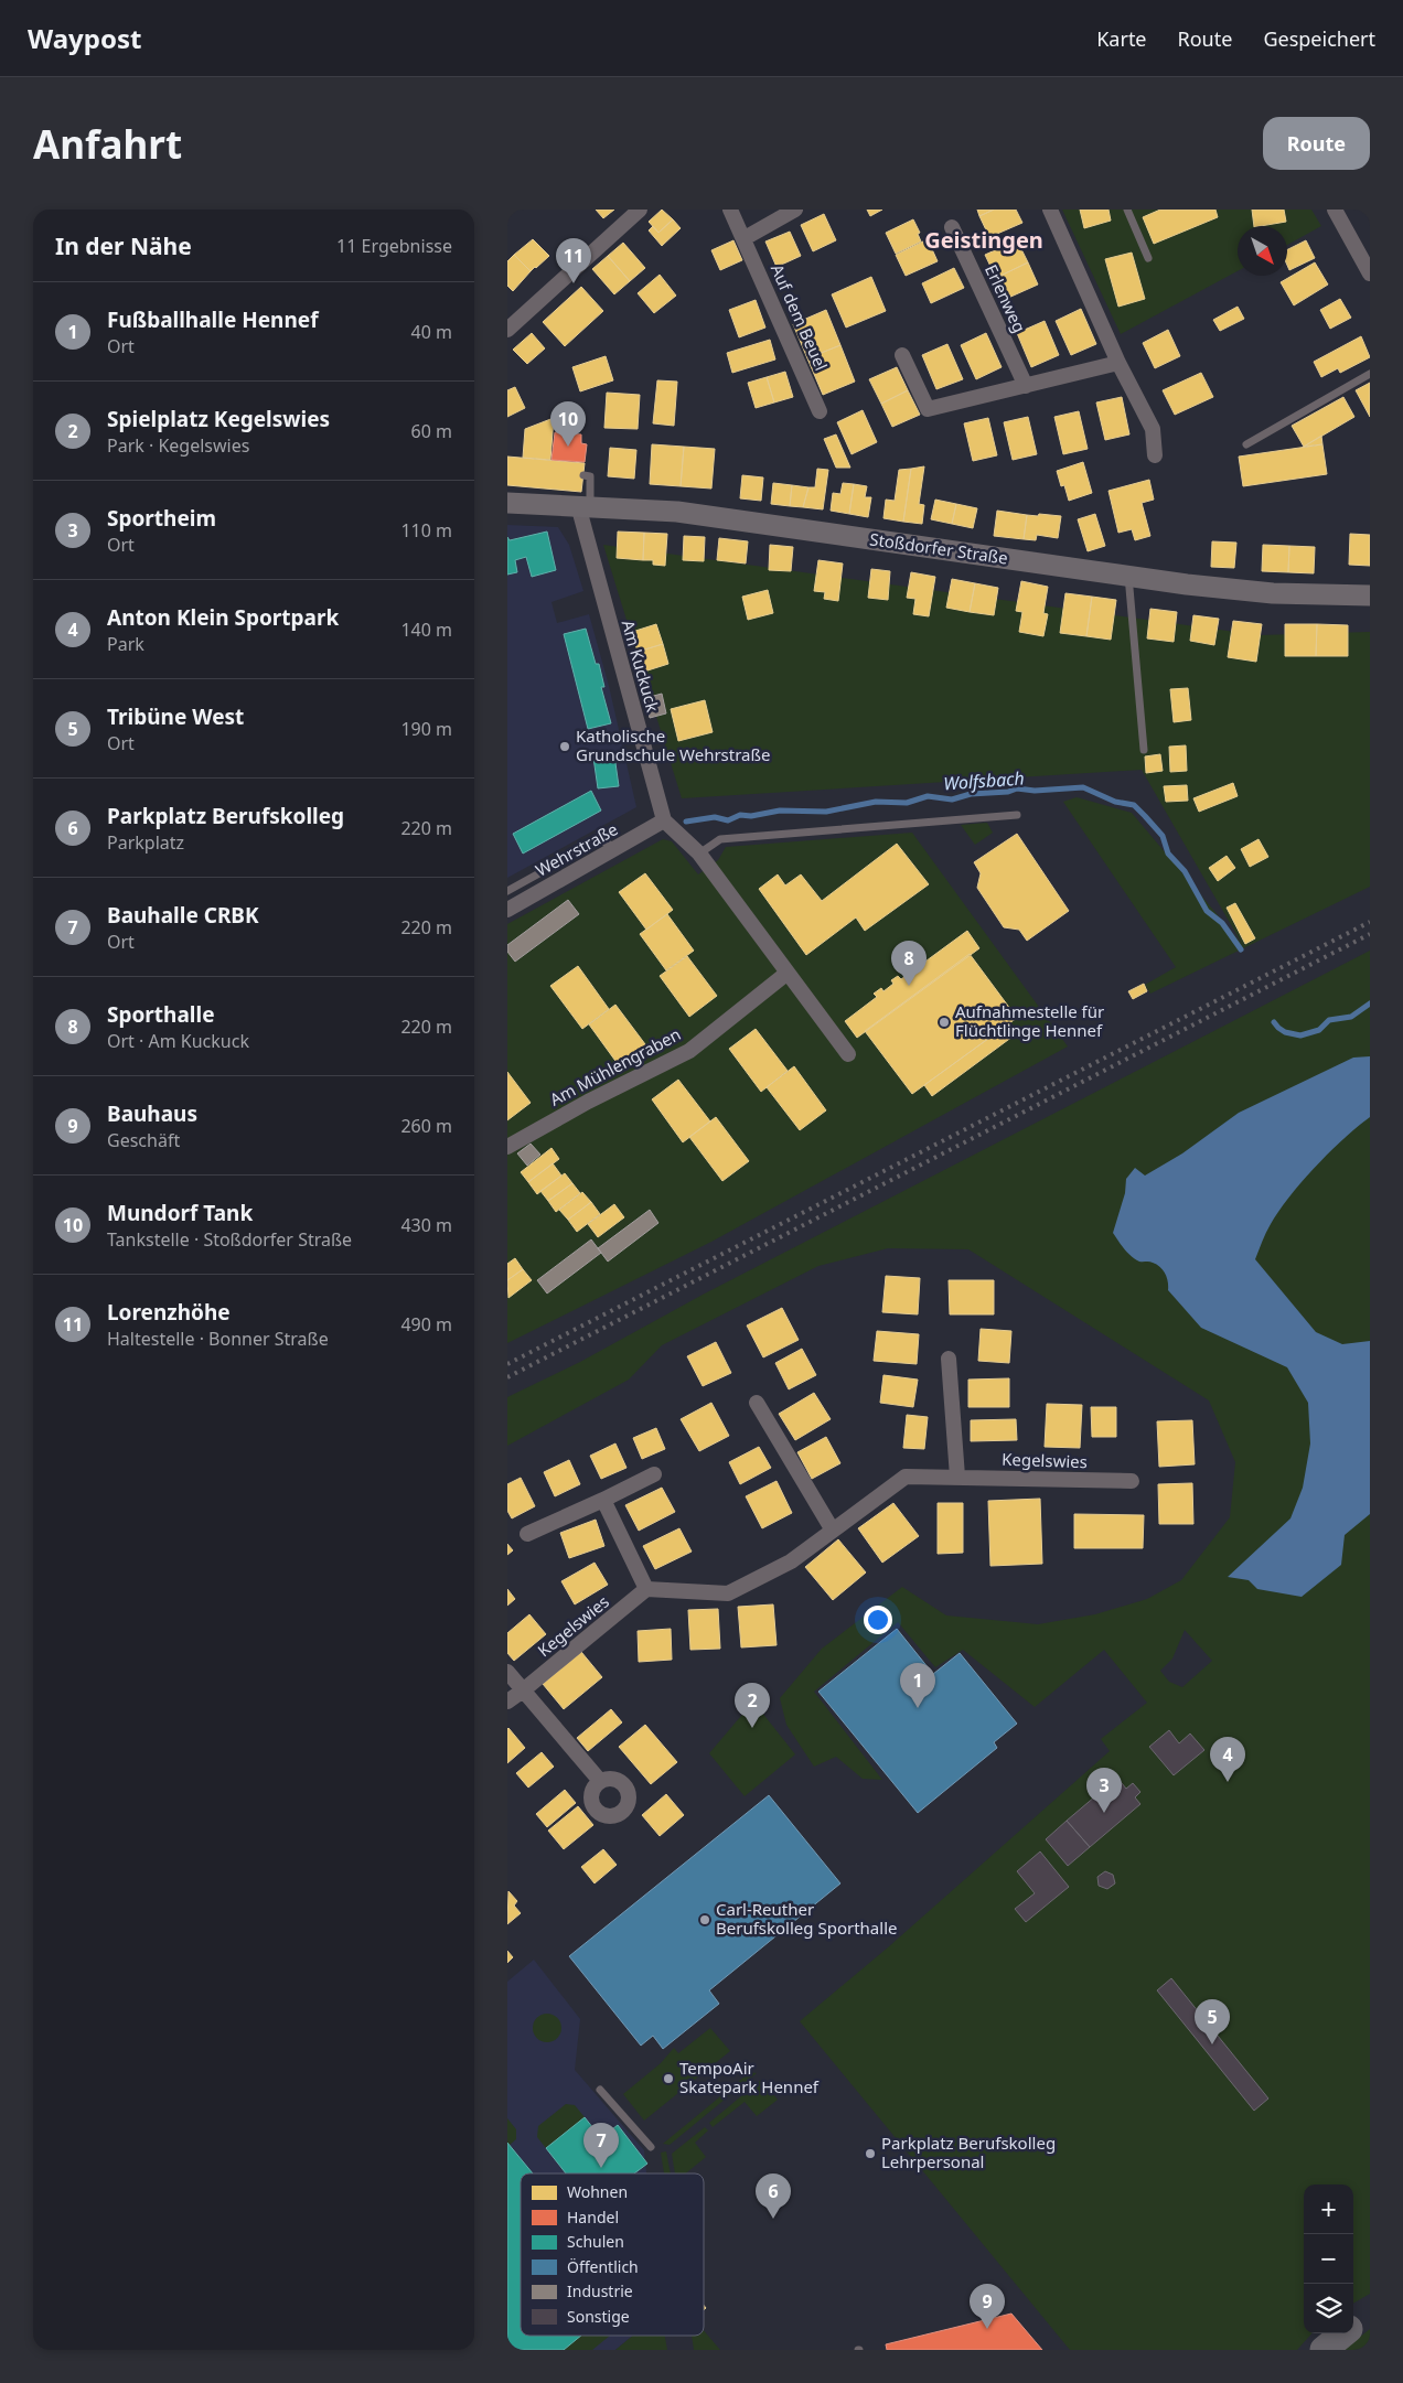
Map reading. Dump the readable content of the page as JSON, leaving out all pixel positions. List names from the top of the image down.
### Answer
{
  "streets": {
    "main road": ["Stoßdorfer Straße"],
    "street": [
      "Erlenweg",
      "Auf dem Beuel",
      "Am Kuckuck",
      "Wehrstraße",
      "Am Mühlengraben",
      "Kegelswies"
    ]
  },
  "crossings": [
    ["Stoßdorfer Straße", "Am Kuckuck"],
    ["Am Kuckuck", "Wehrstraße"]
  ],
  "districts": ["Geistingen"],
  "water": ["Wolfsbach"],
  "places": [
    "Katholische Grundschule Wehrstraße",
    "Aufnahmestelle für Flüchtlinge Hennef",
    "Carl-Reuther Berufskolleg Sporthalle",
    "TempoAir Skatepark Hennef",
    "Parkplatz Berufskolleg Lehrpersonal"
  ],
  "legend": [
    "Wohnen",
    "Handel",
    "Schulen",
    "Öffentlich",
    "Industrie",
    "Sonstige"
  ],
  "north": "bottom right",
  "page": {
    "header": "Waypost",
    "nav": ["Karte", "Route", "Gespeichert"],
    "buttons": "Route",
    "title": "Anfahrt",
    "heading": ["In der Nähe", "11 Ergebnisse"],
    "pins": [
      "11",
      "10",
      "8",
      "1",
      "2",
      "4",
      "3",
      "5",
      "7",
      "6",
      "9"
    ],
    "list": [
      {
        "mark": "1",
        "name": "Fußballhalle Hennef",
        "note": "Ort",
        "value": "40 m"
      },
      {
        "mark": "2",
        "name": "Spielplatz Kegelswies",
        "note": "Park · Kegelswies",
        "value": "60 m"
      },
      {
        "mark": "3",
        "name": "Sportheim",
        "note": "Ort",
        "value": "110 m"
      },
      {
        "mark": "4",
        "name": "Anton Klein Sportpark",
        "note": "Park",
        "value": "140 m"
      },
      {
        "mark": "5",
        "name": "Tribüne West",
        "note": "Ort",
        "value": "190 m"
      },
      {
        "mark": "6",
        "name": "Parkplatz Berufskolleg",
        "note": "Parkplatz",
        "value": "220 m"
      },
      {
        "mark": "7",
        "name": "Bauhalle CRBK",
        "note": "Ort",
        "value": "220 m"
      },
      {
        "mark": "8",
        "name": "Sporthalle",
        "note": "Ort · Am Kuckuck",
        "value": "220 m"
      },
      {
        "mark": "9",
        "name": "Bauhaus",
        "note": "Geschäft",
        "value": "260 m"
      },
      {
        "mark": "10",
        "name": "Mundorf Tank",
        "note": "Tankstelle · Stoßdorfer Straße",
        "value": "430 m"
      },
      {
        "mark": "11",
        "name": "Lorenzhöhe",
        "note": "Haltestelle · Bonner Straße",
        "value": "490 m"
      }
    ],
    "map_buttons": ["+", "−"]
  }
}
